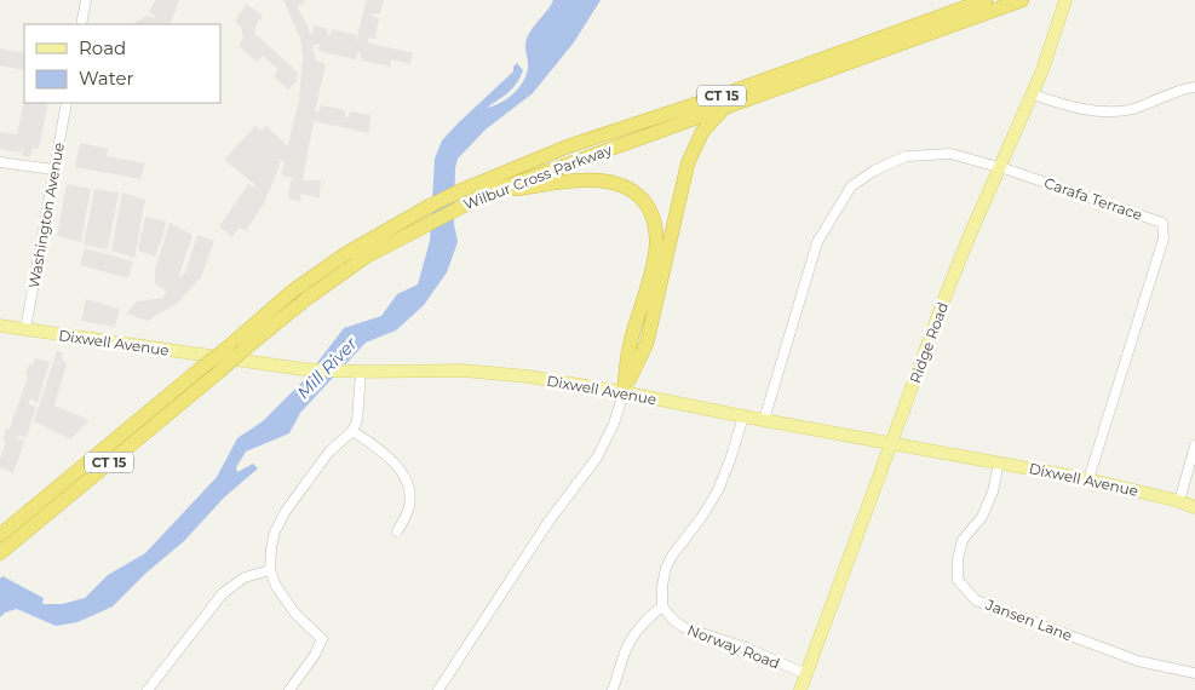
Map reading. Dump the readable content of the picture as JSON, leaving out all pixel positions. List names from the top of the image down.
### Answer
{
  "streets": {
    "highway": ["CT 15", "Wilbur Cross Parkway"],
    "main road": ["Dixwell Avenue", "Ridge Road"],
    "street": [
      "Carafa Terrace",
      "Washington Avenue",
      "Jansen Lane",
      "Norway Road"
    ]
  },
  "crossings": [
    ["Carafa Terrace", "Dixwell Avenue"],
    ["Carafa Terrace", "Ridge Road"],
    ["Washington Avenue", "Dixwell Avenue"],
    ["Dixwell Avenue", "Ridge Road"],
    ["Dixwell Avenue", "Jansen Lane"],
    ["Ridge Road", "Norway Road"]
  ],
  "water": ["Mill River"],
  "legend": ["Road", "Water"]
}
